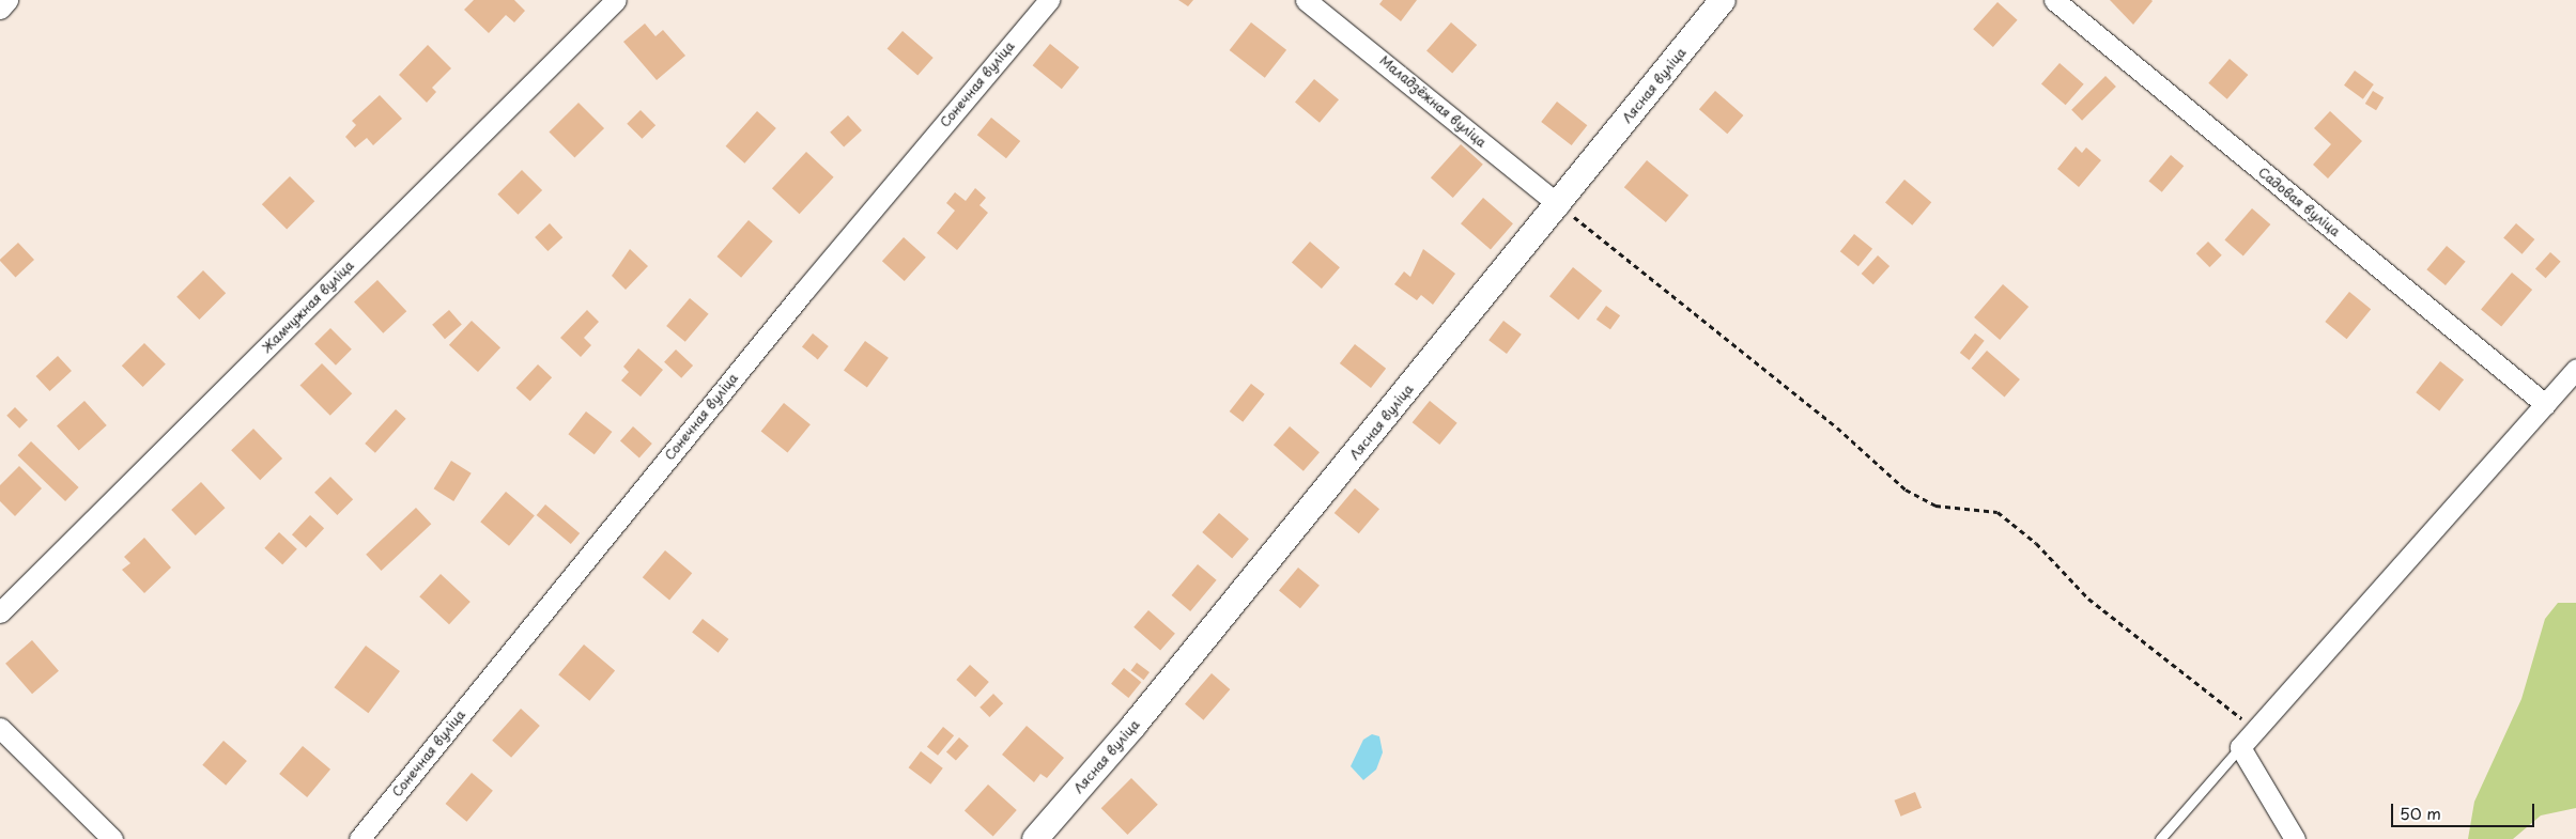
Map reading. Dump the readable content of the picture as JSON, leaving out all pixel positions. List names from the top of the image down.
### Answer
{
  "streets": {
    "street": [
      "Сонечная вуліца",
      "Лясная вуліца",
      "Маладзёжная вуліца",
      "Садовая вуліца",
      "Жамчужная вуліца"
    ]
  },
  "crossings": [
    ["Лясная вуліца", "Маладзёжная вуліца"]
  ],
  "scale_bar": "50 m"
}
